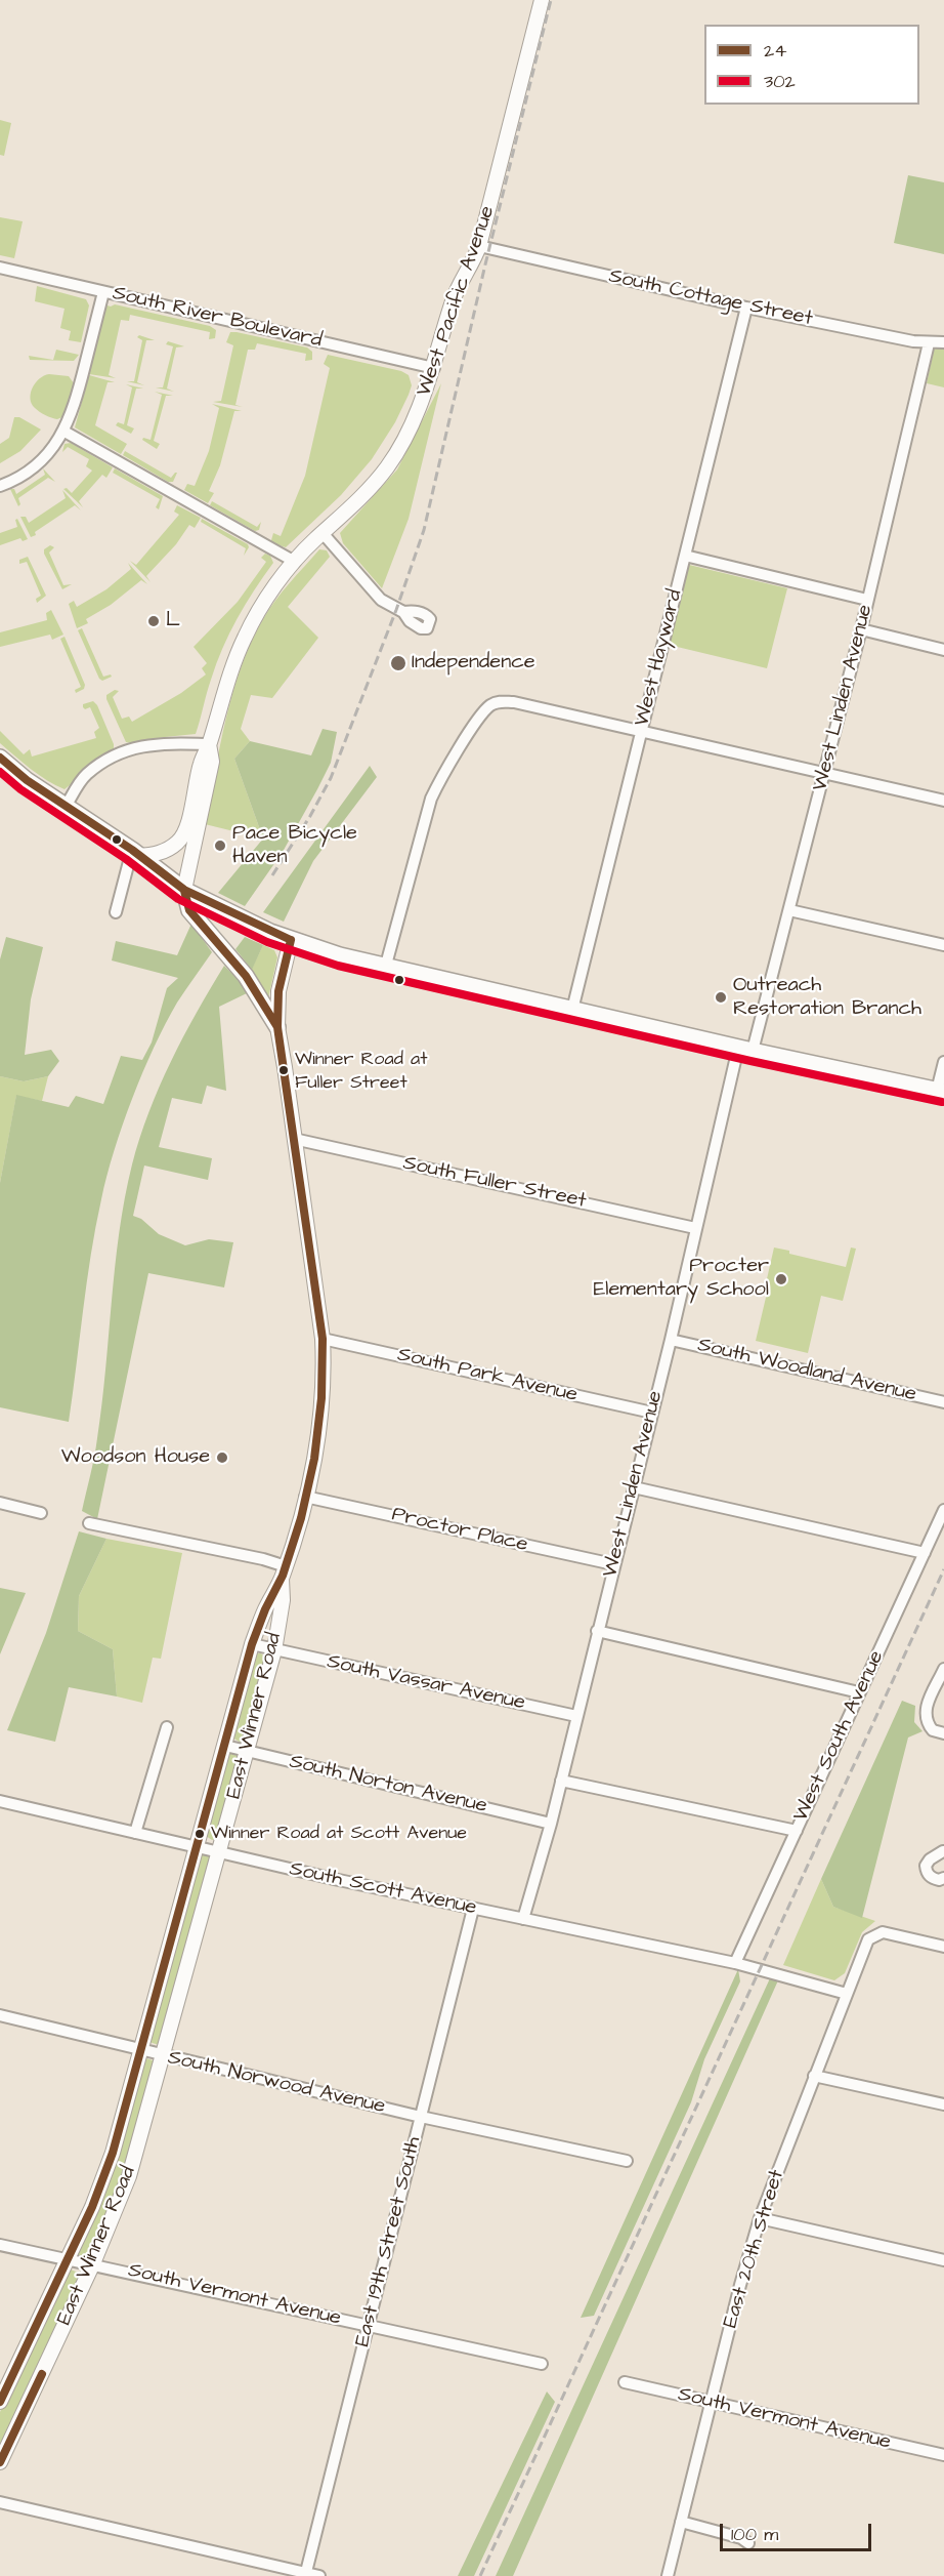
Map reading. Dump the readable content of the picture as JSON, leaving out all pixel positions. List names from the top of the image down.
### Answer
{
  "streets": {
    "street": [
      "South Cottage Street",
      "West Pacific Avenue",
      "South River Boulevard",
      "West Hayward",
      "West Linden Avenue",
      "South Fuller Street",
      "South Woodland Avenue",
      "South Park Avenue",
      "Proctor Place",
      "South Vassar Avenue",
      "East Winner Road",
      "West South Avenue",
      "South Norton Avenue",
      "South Scott Avenue",
      "South Norwood Avenue",
      "East 19th Street South",
      "East 20th Street",
      "South Vermont Avenue"
    ]
  },
  "crossings": [
    ["South Cottage Street", "West Pacific Avenue"],
    ["South Cottage Street", "West Hayward"],
    ["South Cottage Street", "West Linden Avenue"],
    ["West Pacific Avenue", "South River Boulevard"],
    ["West Linden Avenue", "South Fuller Street"],
    ["West Linden Avenue", "South Woodland Avenue"],
    ["West Linden Avenue", "South Park Avenue"],
    ["West Linden Avenue", "Proctor Place"],
    ["West Linden Avenue", "South Vassar Avenue"],
    ["West Linden Avenue", "South Norton Avenue"],
    ["West Linden Avenue", "South Scott Avenue"],
    ["South Vassar Avenue", "East Winner Road"],
    ["East Winner Road", "South Norton Avenue"],
    ["East Winner Road", "South Scott Avenue"],
    ["East Winner Road", "South Norwood Avenue"],
    ["East Winner Road", "South Vermont Avenue"],
    ["West South Avenue", "South Scott Avenue"],
    ["South Scott Avenue", "East 19th Street South"],
    ["South Scott Avenue", "East 20th Street"],
    ["South Norwood Avenue", "East 19th Street South"],
    ["East 19th Street South", "South Vermont Avenue"],
    ["East 20th Street", "South Vermont Avenue"]
  ],
  "places": [
    "L",
    "Independence",
    "Pace Bicycle Haven",
    "Outreach Restoration Branch",
    "Winner Road at Fuller Street",
    "Procter Elementary School",
    "Woodson House",
    "Winner Road at Scott Avenue"
  ],
  "lines": ["transit line 24", "transit line 302"],
  "legend": ["24", "302"],
  "scale_bar": "100 m"
}
